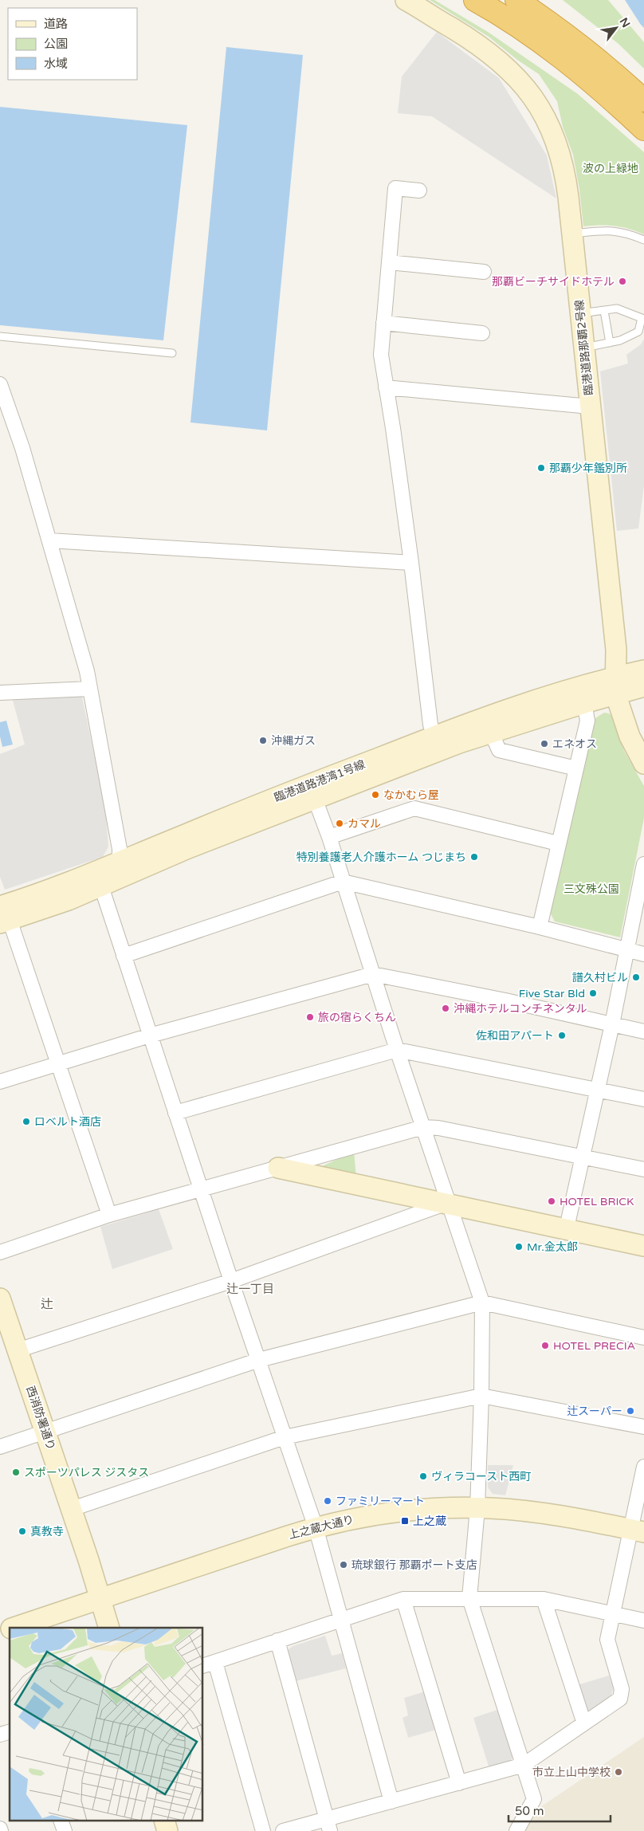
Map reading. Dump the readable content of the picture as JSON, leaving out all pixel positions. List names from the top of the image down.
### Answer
{
  "streets": {
    "street": [
      "臨港道路那覇2号線",
      "臨港道路港湾1号線",
      "西消防署通り",
      "上之蔵大通り"
    ]
  },
  "crossings": [
    ["臨港道路那覇2号線", "臨港道路港湾1号線"],
    ["西消防署通り", "上之蔵大通り"]
  ],
  "districts": ["辻一丁目", "辻"],
  "parks": ["波の上緑地", "三文殊公園"],
  "places": {
    "other": [
      "那覇ビーチサイドホテル",
      "那覇少年鑑別所",
      "沖縄ガス",
      "エネオス",
      "なかむら屋",
      "カマル",
      "特別養護老人介護ホーム つじまち",
      "譜久村ビル",
      "Five Star Bld",
      "沖縄ホテルコンチネンタル",
      "旅の宿らくちん",
      "佐和田アパート",
      "ロベルト酒店",
      "HOTEL BRICK",
      "Mr.金太郎",
      "HOTEL PRECIA",
      "辻スーパー",
      "スポーツパレス ジスタス",
      "ヴィラコースト西町",
      "ファミリーマート",
      "真教寺",
      "琉球銀行 那覇ポート支店",
      "市立上山中学校"
    ],
    "transit": ["上之蔵"]
  },
  "legend": ["道路", "公園", "水域"],
  "scale_bar": "50 m",
  "north": "top right"
}
